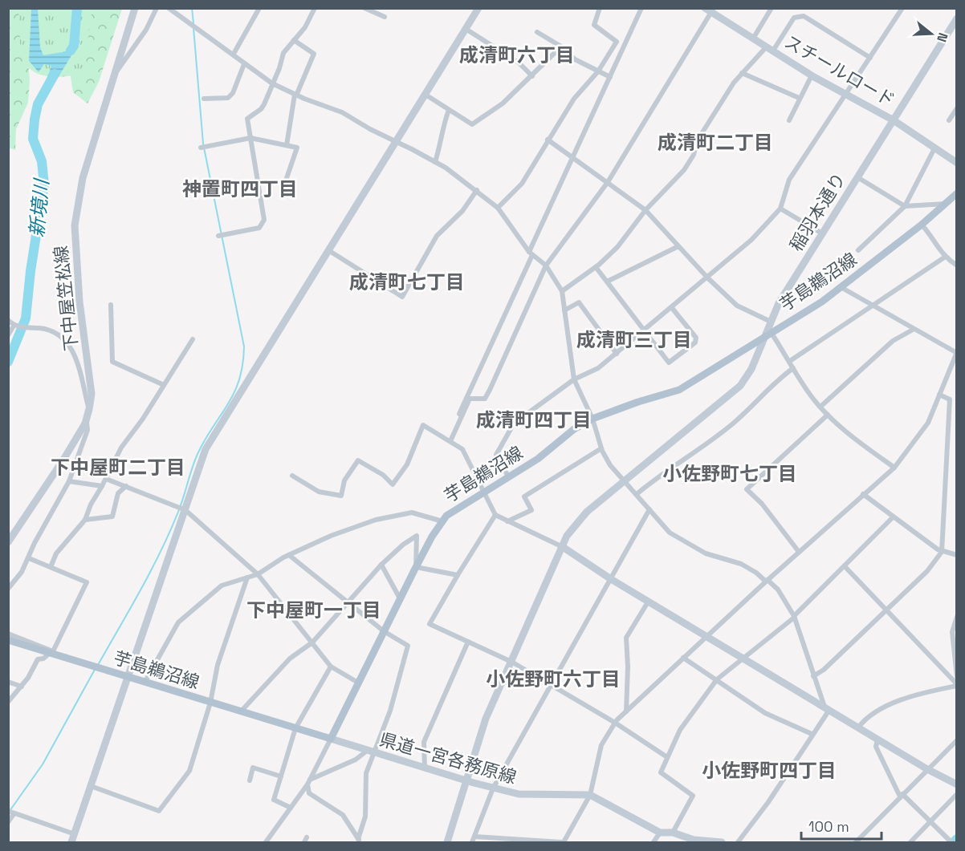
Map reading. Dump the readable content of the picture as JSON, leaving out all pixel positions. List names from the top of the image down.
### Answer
{
  "streets": {
    "main road": ["芋島鵜沼線"],
    "street": [
      "スチールロード",
      "稲羽本通り",
      "下中屋笠松線",
      "県道一宮各務原線"
    ]
  },
  "crossings": [
    ["スチールロード", "稲羽本通り"],
    ["稲羽本通り", "芋島鵜沼線"],
    ["稲羽本通り", "県道一宮各務原線"],
    ["芋島鵜沼線", "県道一宮各務原線"]
  ],
  "districts": [
    "成清町六丁目",
    "成清町二丁目",
    "神置町四丁目",
    "成清町七丁目",
    "成清町三丁目",
    "成清町四丁目",
    "下中屋町二丁目",
    "小佐野町七丁目",
    "下中屋町一丁目",
    "小佐野町六丁目",
    "小佐野町四丁目"
  ],
  "water": ["新境川"],
  "scale_bar": "100 m",
  "north": "right"
}
